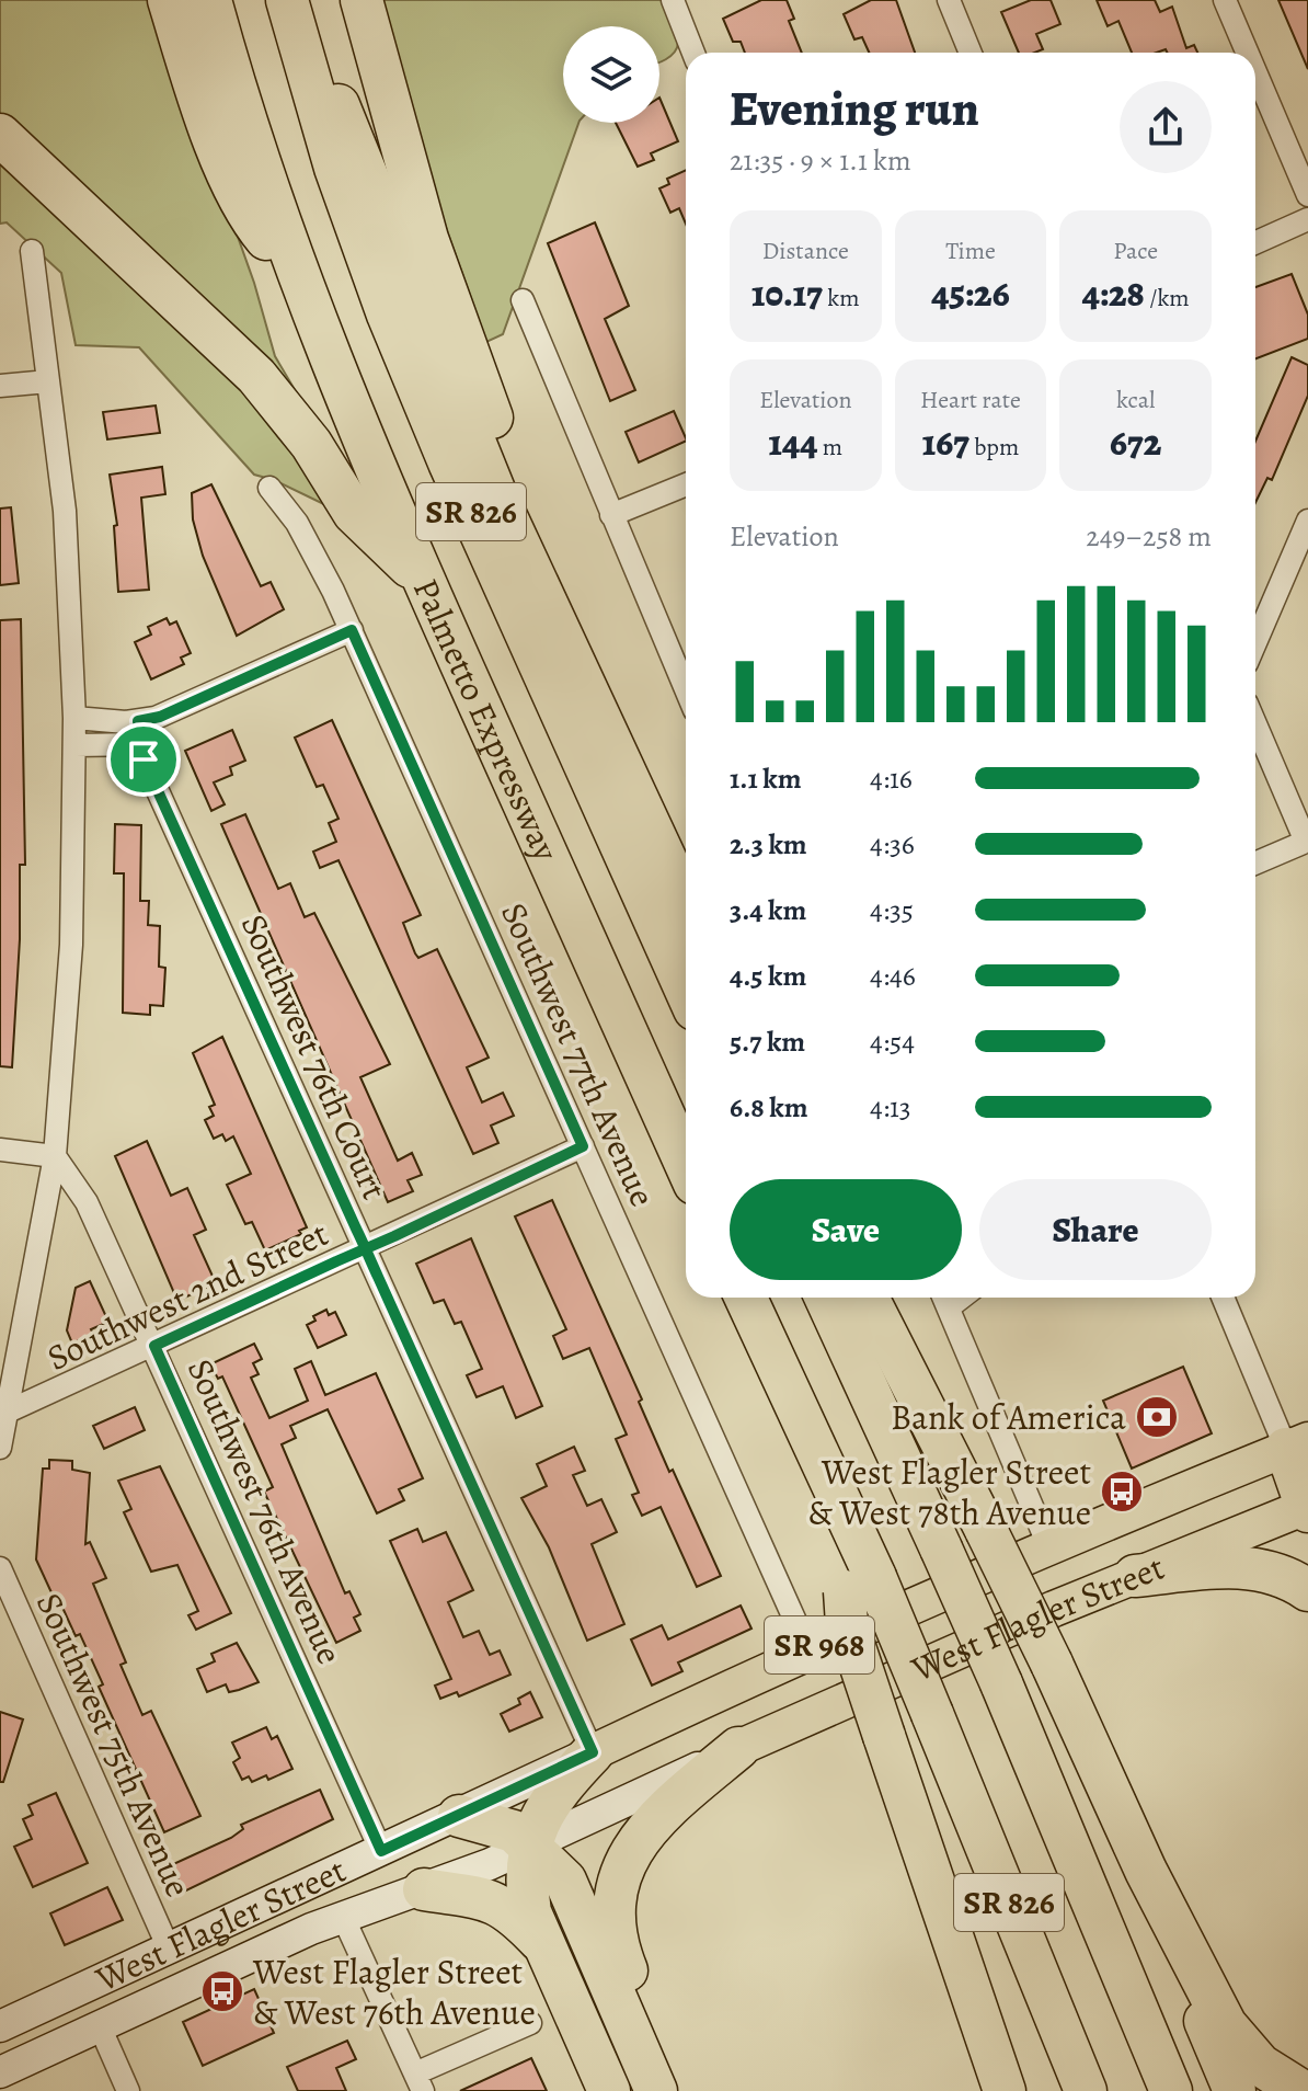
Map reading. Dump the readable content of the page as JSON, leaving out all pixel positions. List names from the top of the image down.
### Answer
{
  "streets": {
    "highway": ["SR 826", "Palmetto Expressway"],
    "main road": ["West Flagler Street", "SR 968"],
    "street": [
      "Southwest 77th Avenue",
      "Southwest 76th Court",
      "Southwest 2nd Street",
      "Southwest 76th Avenue",
      "Southwest 75th Avenue"
    ]
  },
  "crossings": [
    ["Southwest 77th Avenue", "Southwest 2nd Street"],
    ["Southwest 77th Avenue", "West Flagler Street"],
    ["Southwest 76th Court", "Southwest 2nd Street"],
    ["Southwest 76th Court", "West Flagler Street"],
    ["Southwest 2nd Street", "Southwest 76th Avenue"],
    ["Southwest 76th Avenue", "West Flagler Street"],
    ["West Flagler Street", "Southwest 75th Avenue"]
  ],
  "places": {
    "bank": ["Bank of America"],
    "bus stop": ["West Flagler Street & West 78th Avenue", "West Flagler Street & West 76th Avenue"]
  },
  "page": {
    "heading": ["Evening run", "21:35 · 9 × 1.1 km"],
    "stats": [
      ["Distance", "10.17 km"],
      ["Time", "45:26"],
      ["Pace", "4:28 /km"],
      ["Elevation", "144 m"],
      ["Heart rate", "167 bpm"],
      ["kcal", "672"]
    ],
    "chart": ["Elevation", "249–258 m"],
    "list": [
      {
        "name": "1.1 km",
        "note": "4:16"
      },
      {
        "name": "2.3 km",
        "note": "4:36"
      },
      {
        "name": "3.4 km",
        "note": "4:35"
      },
      {
        "name": "4.5 km",
        "note": "4:46"
      },
      {
        "name": "5.7 km",
        "note": "4:54"
      },
      {
        "name": "6.8 km",
        "note": "4:13"
      }
    ],
    "buttons": ["Save", "Share"]
  }
}
